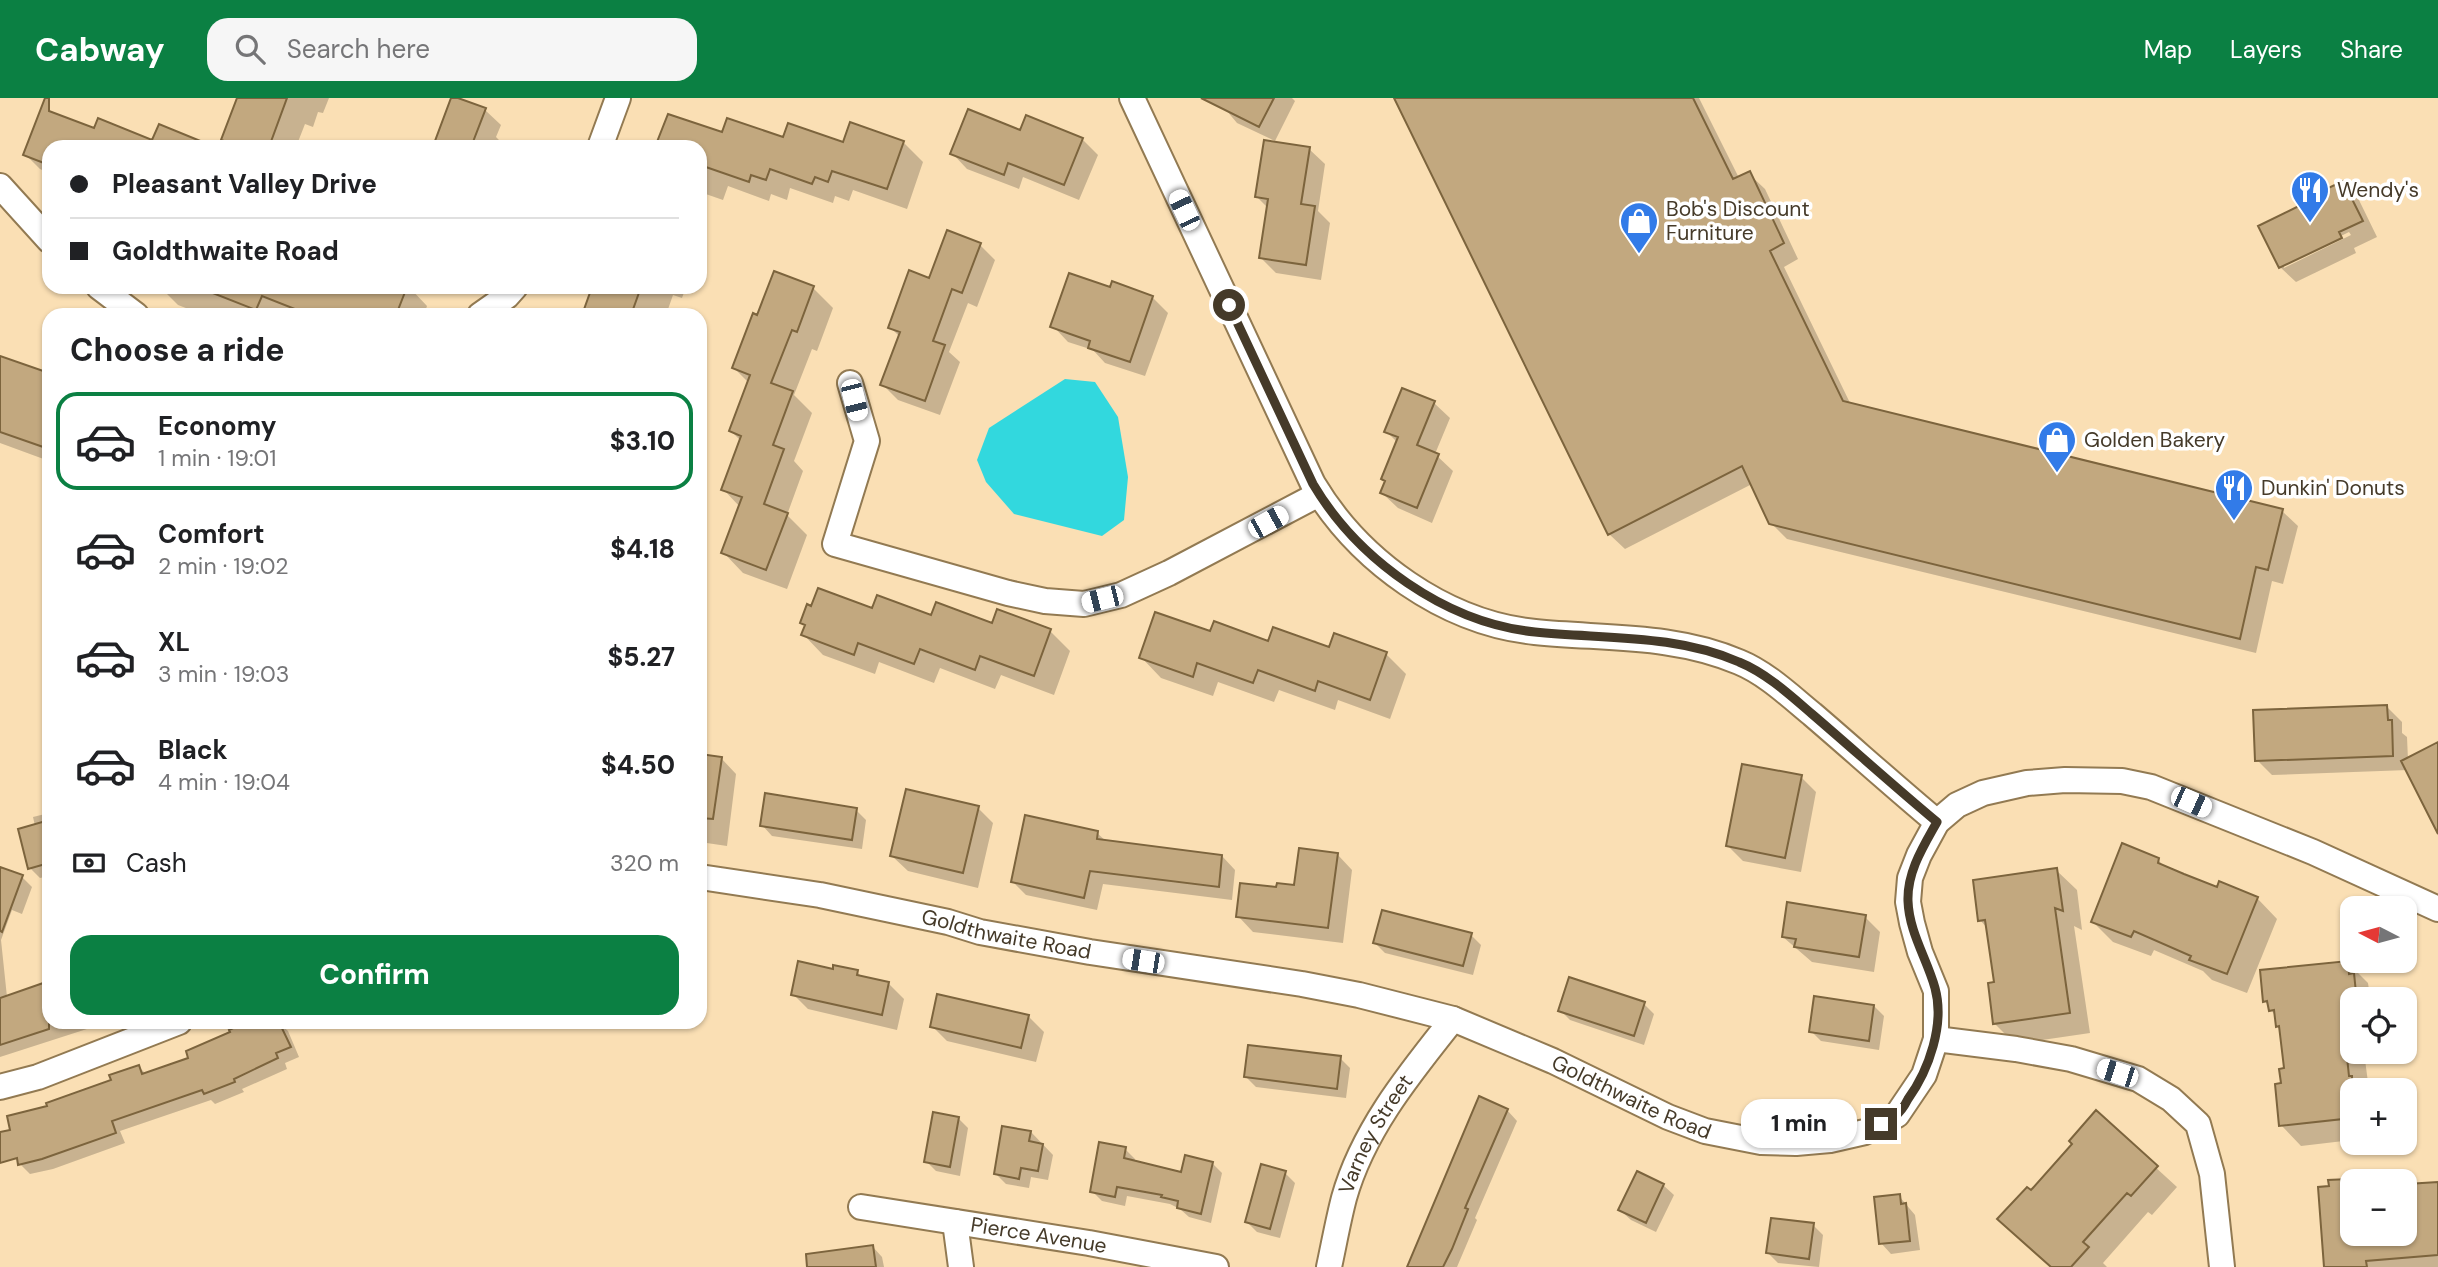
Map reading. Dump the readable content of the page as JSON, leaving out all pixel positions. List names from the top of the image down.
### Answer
{
  "streets": {
    "street": ["Goldthwaite Road", "Varney Street", "Pierce Avenue"]
  },
  "crossings": [
    ["Goldthwaite Road", "Varney Street"]
  ],
  "places": {
    "restaurant": ["Wendy's", "Dunkin' Donuts"],
    "shop": ["Bob's Discount Furniture", "Golden Bakery"]
  },
  "north": "left",
  "page": {
    "header": "Cabway",
    "search": "Search here",
    "nav": ["Map", "Layers", "Share"],
    "banner": ["Pleasant Valley Drive", "Goldthwaite Road"],
    "heading": "Choose a ride",
    "list": [
      {
        "name": "Economy",
        "note": "1 min · 19:01",
        "value": "$3.10"
      },
      {
        "name": "Comfort",
        "note": "2 min · 19:02",
        "value": "$4.18"
      },
      {
        "name": "XL",
        "note": "3 min · 19:03",
        "value": "$5.27"
      },
      {
        "name": "Black",
        "note": "4 min · 19:04",
        "value": "$4.50"
      }
    ],
    "pay": ["Cash", "320 m"],
    "map_buttons": ["+", "−"],
    "buttons": "Confirm",
    "bubble": "1 min"
  }
}
